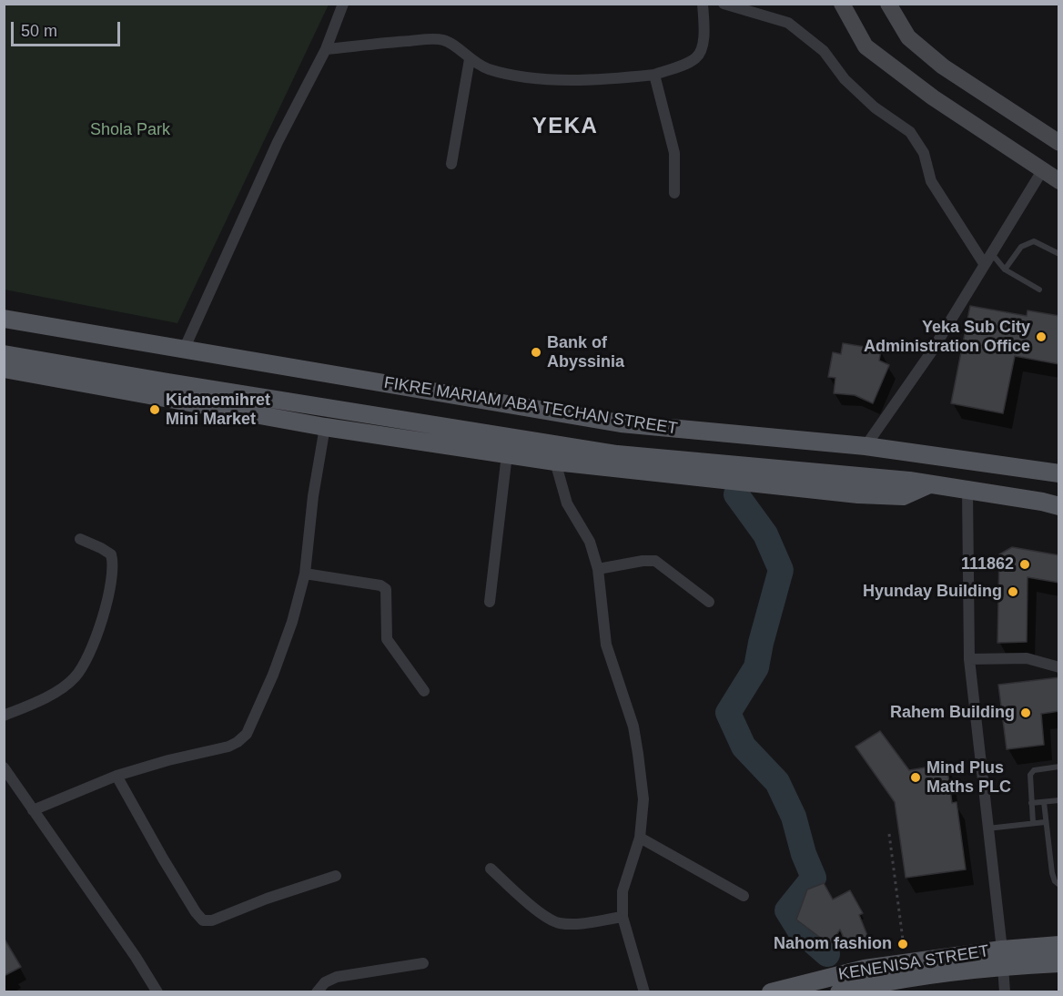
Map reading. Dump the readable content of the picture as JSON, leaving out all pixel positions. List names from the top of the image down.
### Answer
{
  "streets": {
    "main road": ["FIKRE MARIAM ABA TECHAN STREET", "KENENISA STREET"]
  },
  "districts": ["YEKA"],
  "parks": ["Shola Park"],
  "places": [
    "Yeka Sub City Administration Office",
    "Bank of Abyssinia",
    "Kidanemihret Mini Market",
    "111862",
    "Hyunday Building",
    "Rahem Building",
    "Mind Plus Maths PLC",
    "Nahom fashion"
  ],
  "scale_bar": "50 m"
}
